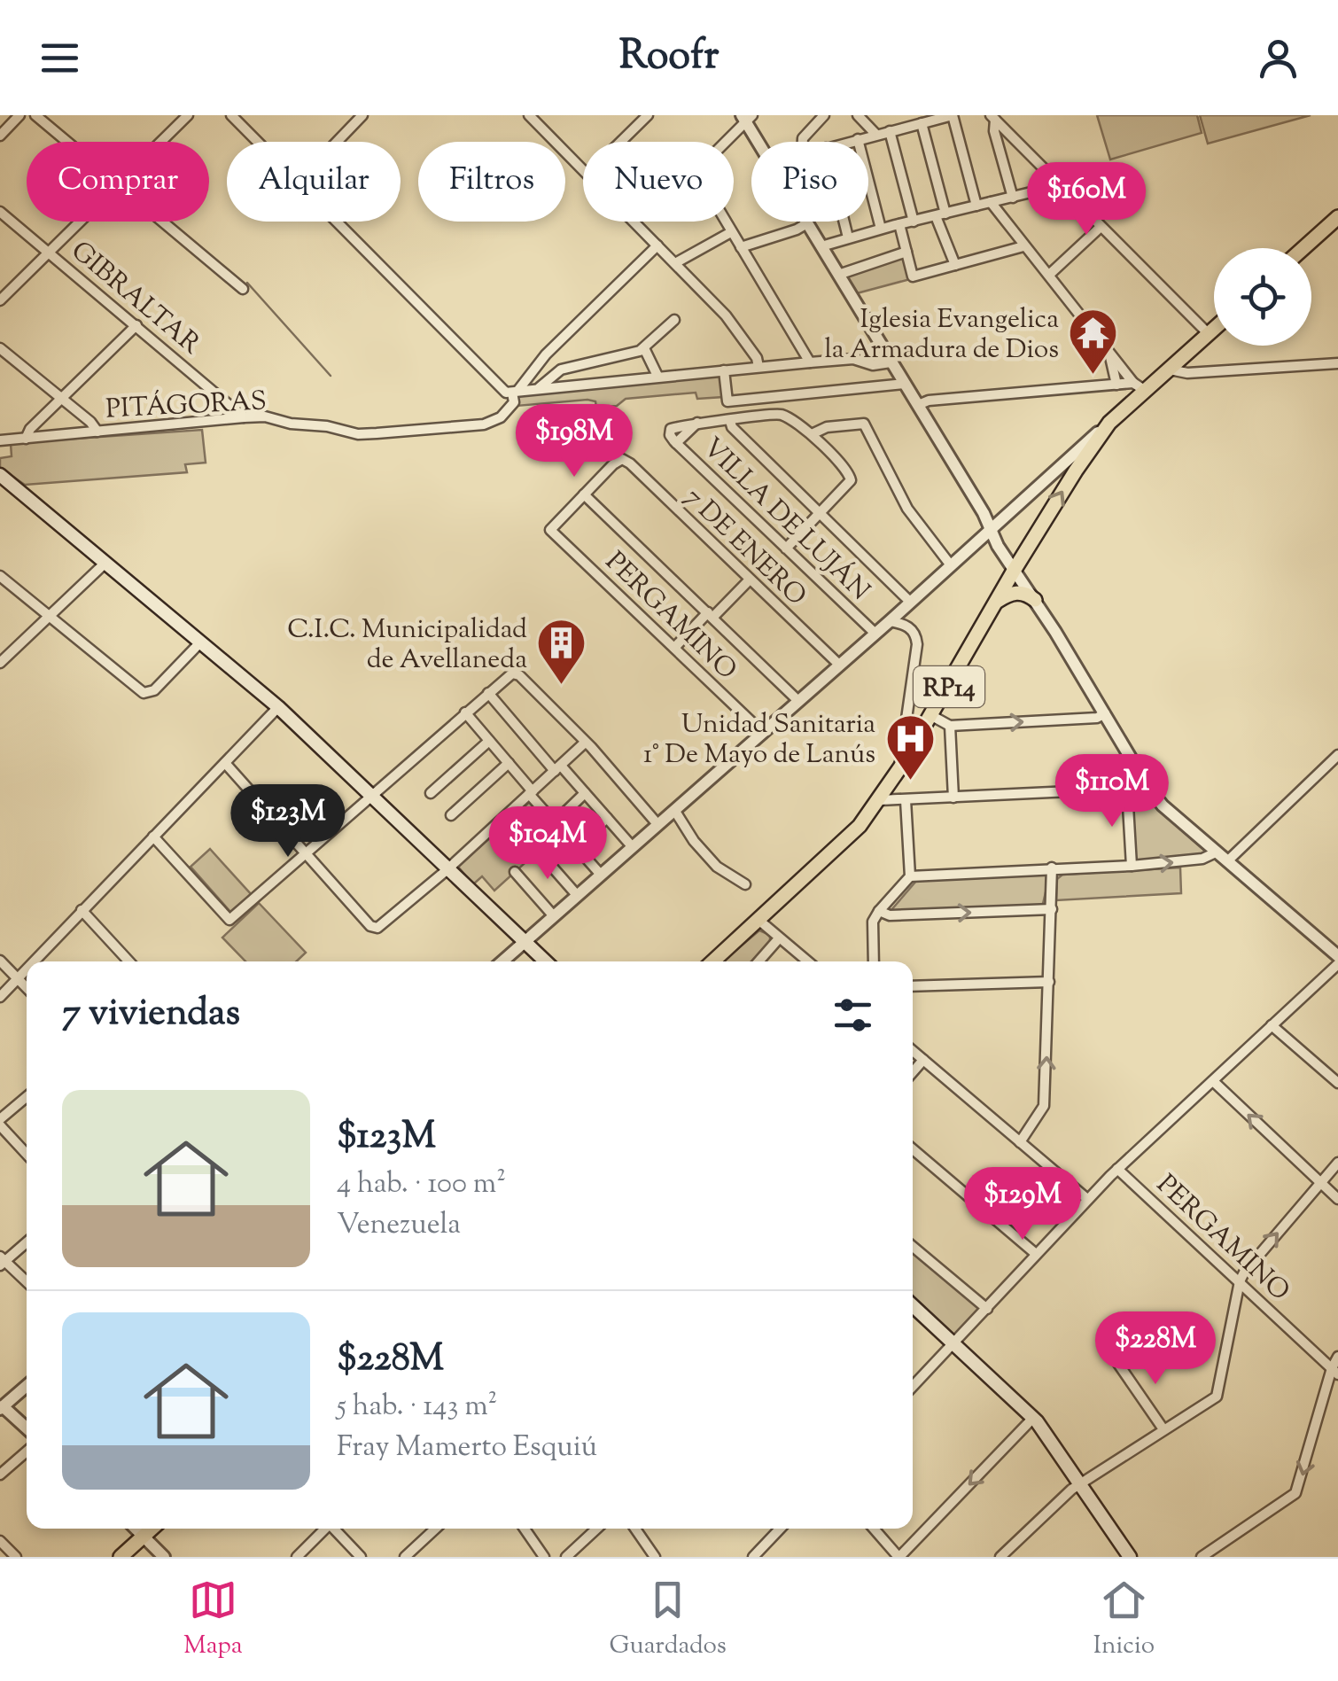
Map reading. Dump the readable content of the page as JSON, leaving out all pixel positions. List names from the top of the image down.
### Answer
{
  "streets": {
    "main road": ["RP14"],
    "street": [
      "GIBRALTAR",
      "PITÁGORAS",
      "VILLA DE LUJÁN",
      "7 DE ENERO",
      "PERGAMINO"
    ]
  },
  "crossings": [
    ["GIBRALTAR", "PITÁGORAS"],
    ["7 DE ENERO", "PERGAMINO"]
  ],
  "places": {
    "temple": ["Iglesia Evangelica la Armadura de Dios"],
    "building": ["C.I.C. Municipalidad de Avellaneda"],
    "hospital": ["Unidad Sanitaria 1° De Mayo de Lanús"]
  },
  "page": {
    "header": "Roofr",
    "chip": [
      "Comprar",
      "Alquilar",
      "Filtros",
      "Nuevo",
      "Piso"
    ],
    "price": [
      "$160M",
      "$198M",
      "$110M",
      "$123M",
      "$104M",
      "$129M",
      "$228M"
    ],
    "heading": "7 viviendas",
    "list": [
      {
        "name": "$123M",
        "note": "4 hab. · 100 m² · Venezuela"
      },
      {
        "name": "$228M",
        "note": "5 hab. · 143 m² · Fray Mamerto Esquiú"
      }
    ],
    "tabs": ["Mapa", "Guardados", "Inicio"]
  }
}
